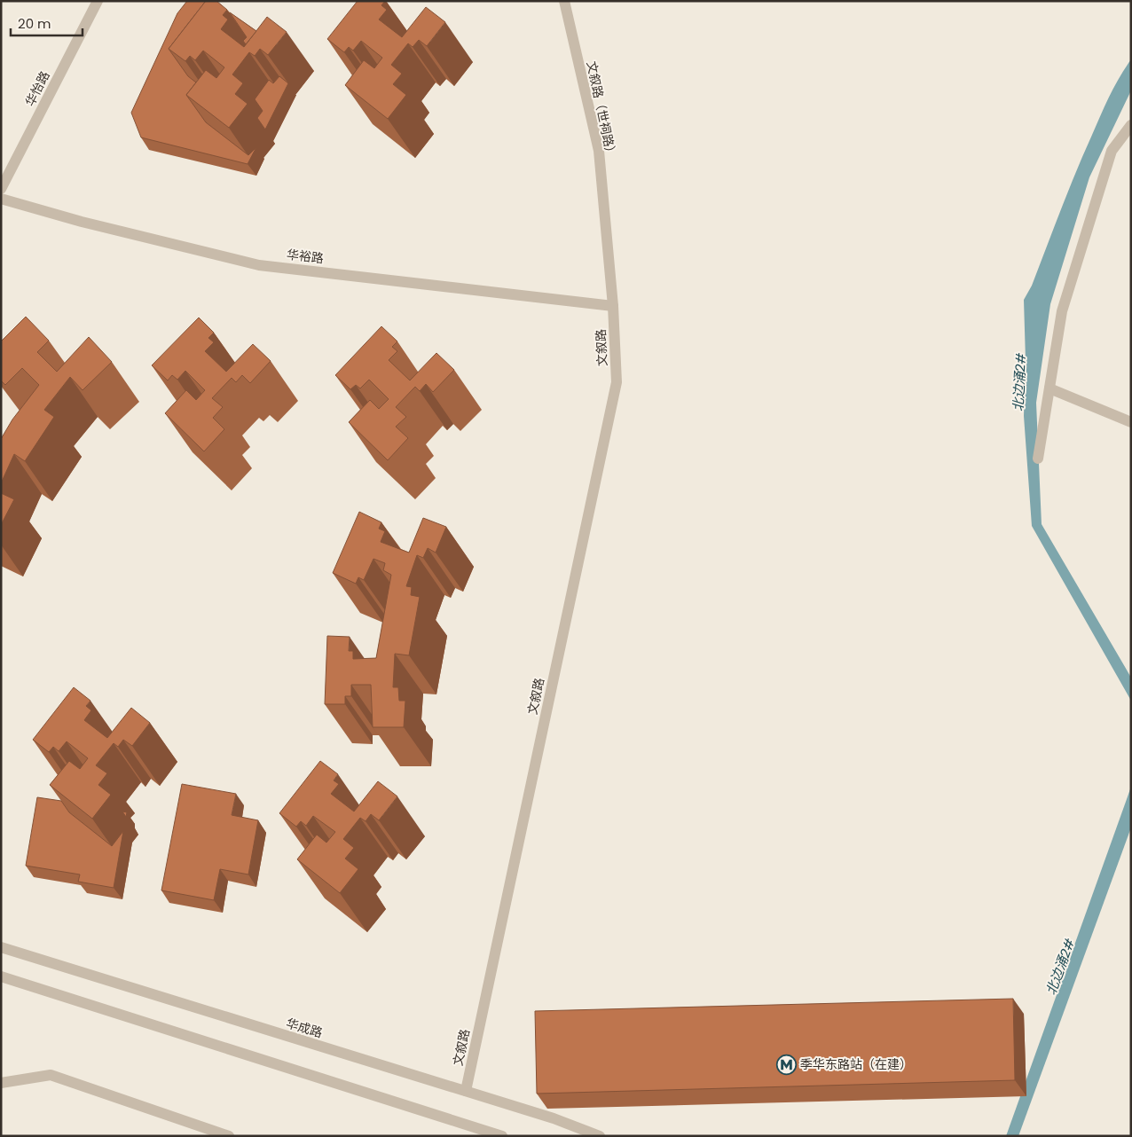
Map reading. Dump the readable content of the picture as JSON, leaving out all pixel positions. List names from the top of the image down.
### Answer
{
  "streets": {
    "street": [
      "华怡路",
      "文叙路（世祠路）",
      "华裕路",
      "文叙路",
      "华成路"
    ]
  },
  "crossings": [
    ["文叙路（世祠路）", "华裕路"],
    ["文叙路（世祠路）", "文叙路"],
    ["华裕路", "文叙路"],
    ["文叙路", "华成路"]
  ],
  "water": ["北边涌2#"],
  "places": {
    "metro station": ["季华东路站（在建）"]
  },
  "scale_bar": "20 m"
}
